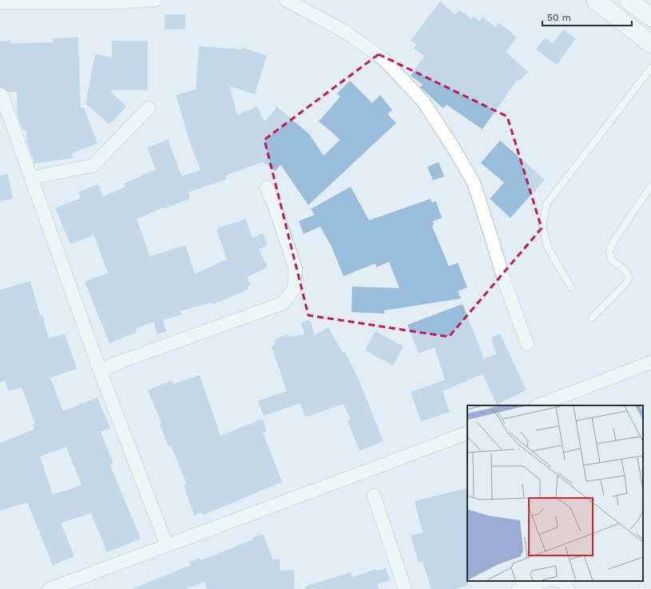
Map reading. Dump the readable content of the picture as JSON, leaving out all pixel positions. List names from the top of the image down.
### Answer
{
  "scale_bar": "50 m"
}
